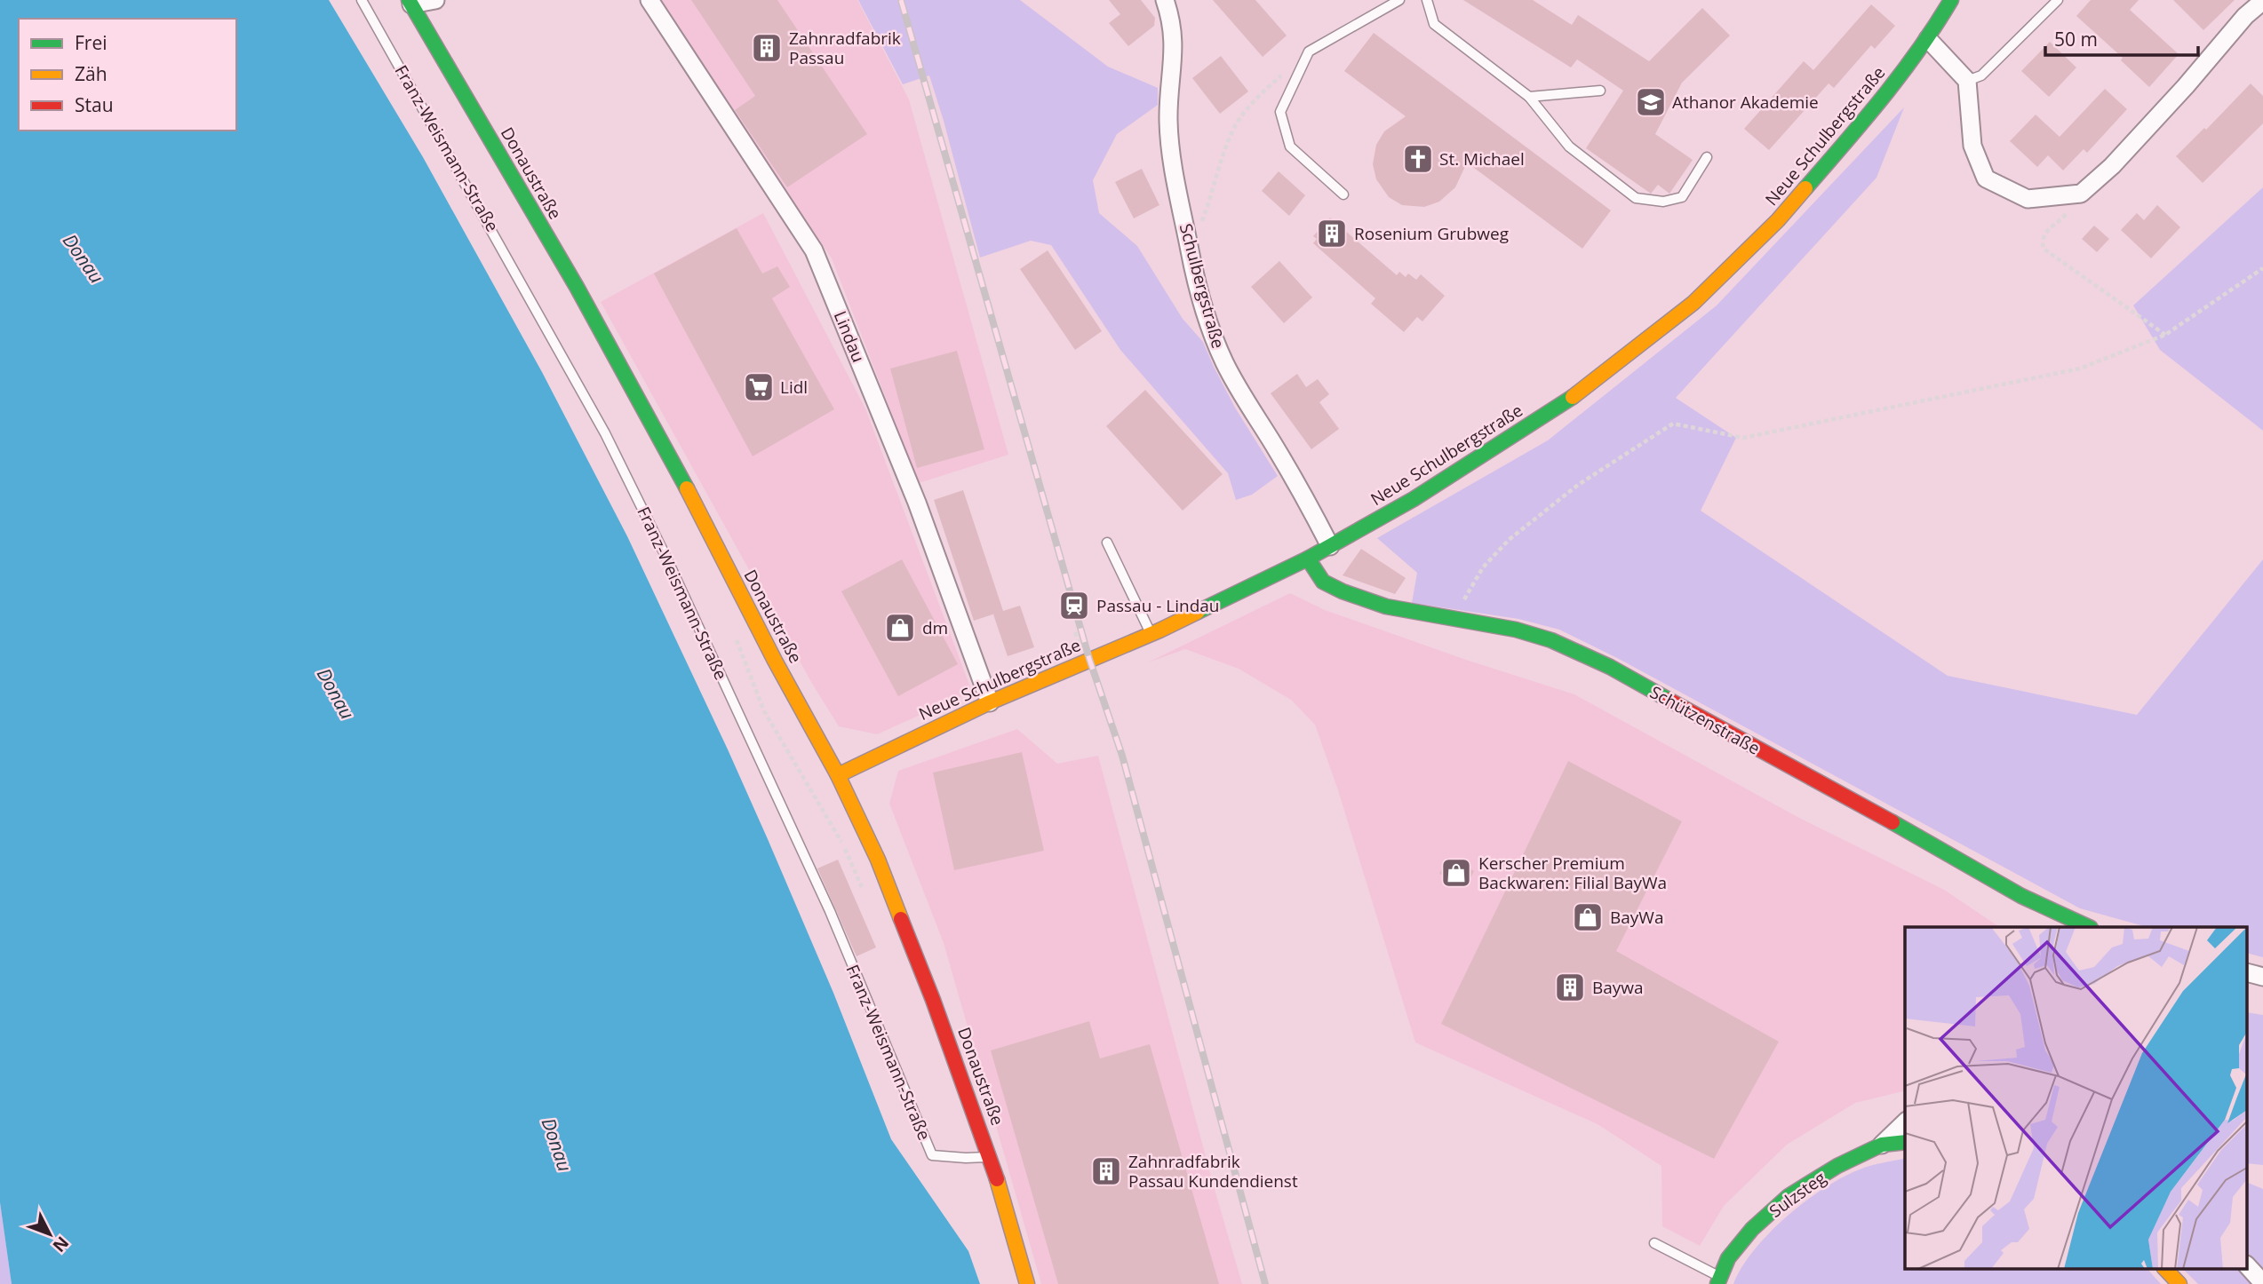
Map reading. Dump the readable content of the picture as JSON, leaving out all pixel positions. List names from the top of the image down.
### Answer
{
  "streets": {
    "street": [
      "Neue Schulbergstraße",
      "Donaustraße",
      "Schulbergstraße",
      "Lindau",
      "Schützenstraße",
      "Sulzsteg"
    ],
    "lane": ["Franz-Weismann-Straße"]
  },
  "crossings": [
    ["Neue Schulbergstraße", "Donaustraße"],
    ["Neue Schulbergstraße", "Schulbergstraße"],
    ["Neue Schulbergstraße", "Lindau"],
    ["Neue Schulbergstraße", "Schützenstraße"],
    ["Franz-Weismann-Straße", "Donaustraße"]
  ],
  "water": ["Donau"],
  "places": {
    "building": [
      "Zahnradfabrik Passau",
      "Rosenium Grubweg",
      "Baywa",
      "Zahnradfabrik Passau Kundendienst"
    ],
    "school or university": ["Athanor Akademie"],
    "church": ["St. Michael"],
    "supermarket": ["Lidl"],
    "station": ["Passau - Lindau"],
    "shop": ["dm", "Kerscher Premium Backwaren: Filial BayWa", "BayWa"]
  },
  "legend": ["Frei", "Zäh", "Stau"],
  "scale_bar": "50 m",
  "north": "bottom right"
}
